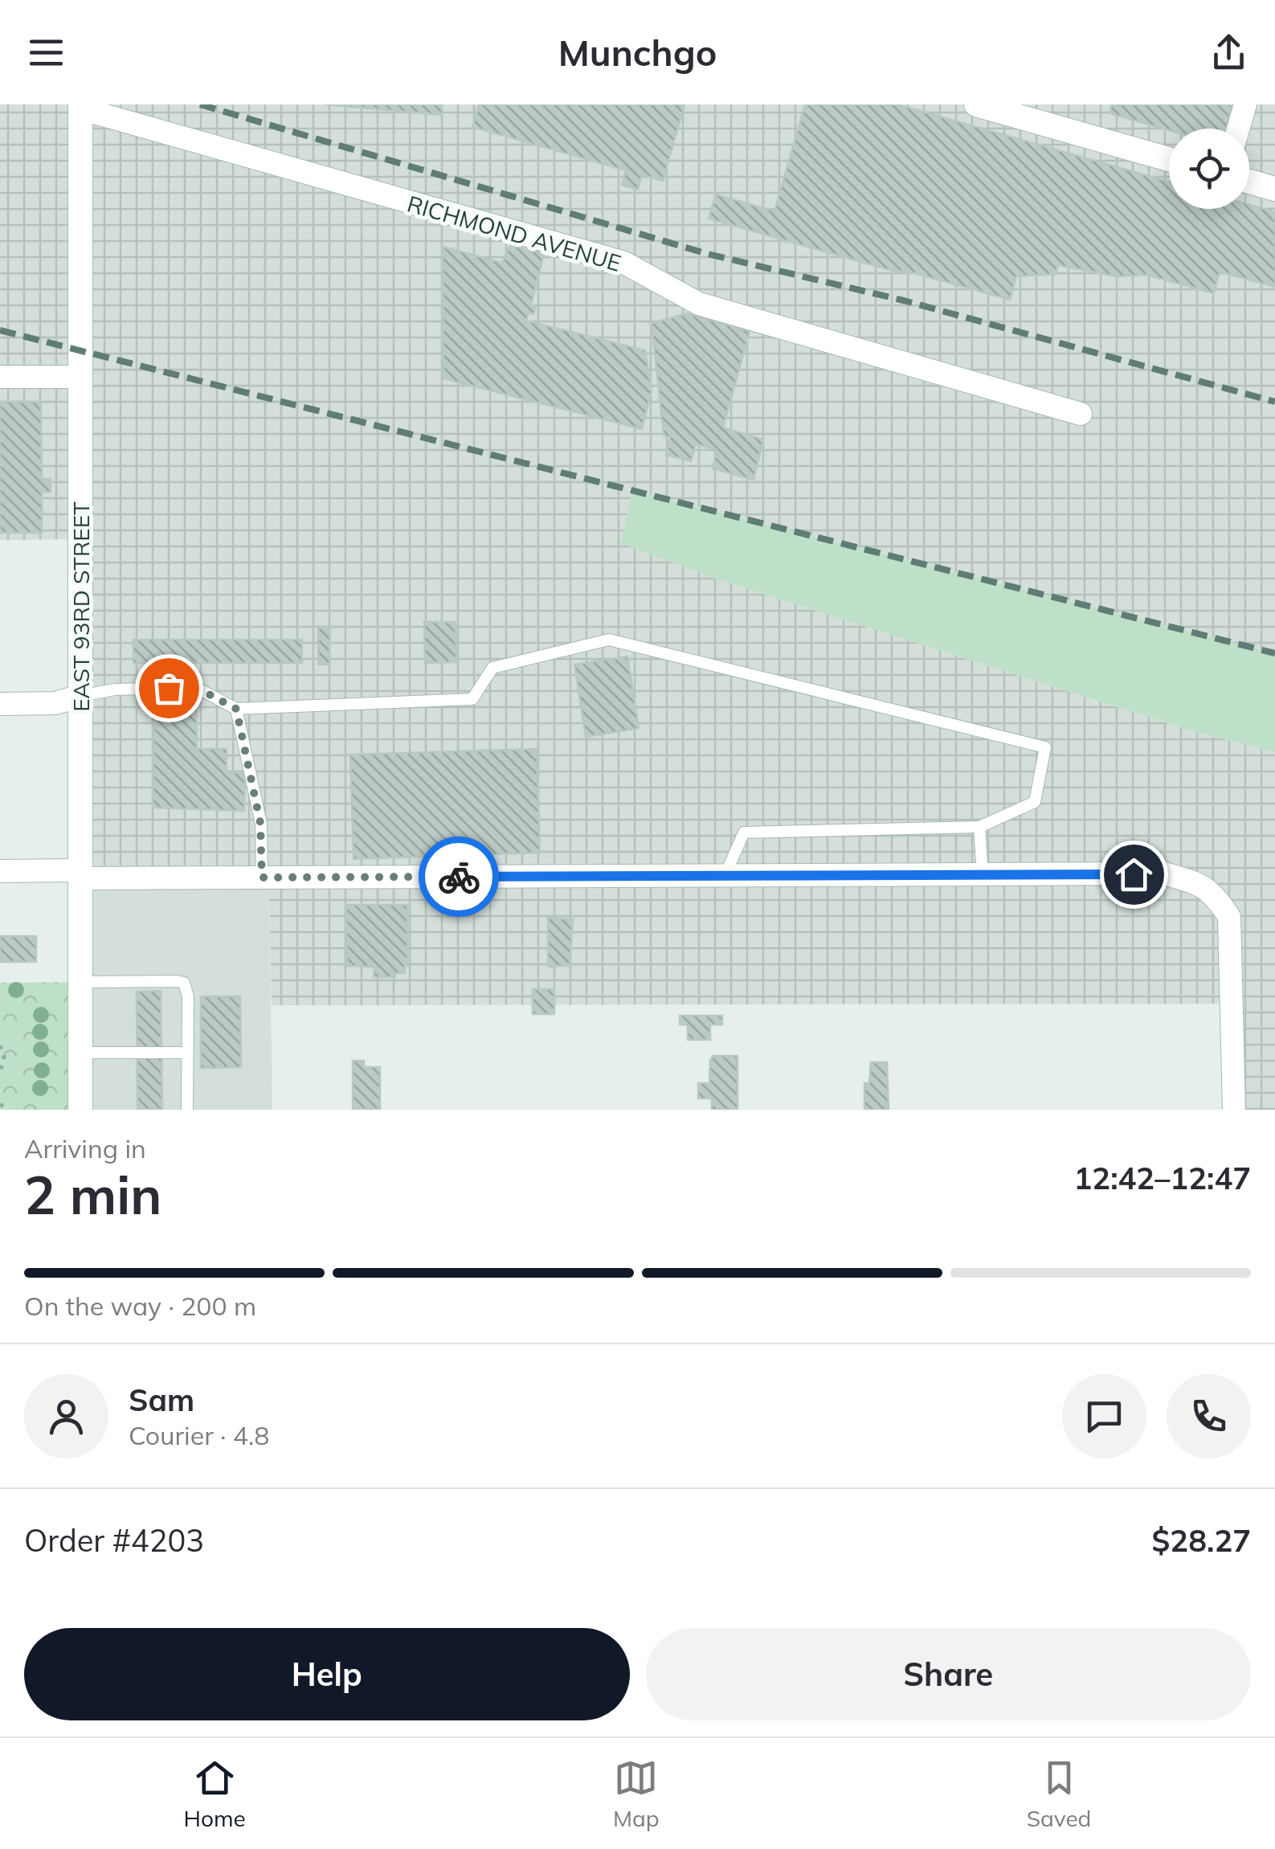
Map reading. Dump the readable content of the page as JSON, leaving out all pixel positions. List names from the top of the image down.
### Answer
{
  "streets": {
    "main road": ["EAST 93RD STREET"],
    "street": ["RICHMOND AVENUE"]
  },
  "crossings": [
    ["RICHMOND AVENUE", "EAST 93RD STREET"]
  ],
  "page": {
    "header": "Munchgo",
    "heading": ["2 min", "Arriving in", "12:42–12:47"],
    "panel": [
      "Sam",
      "Courier · 4.8",
      "Order #4203",
      "$28.27"
    ],
    "bar": "On the way · 200 m",
    "buttons": ["Help", "Share"],
    "tabs": ["Home", "Map", "Saved"]
  }
}
